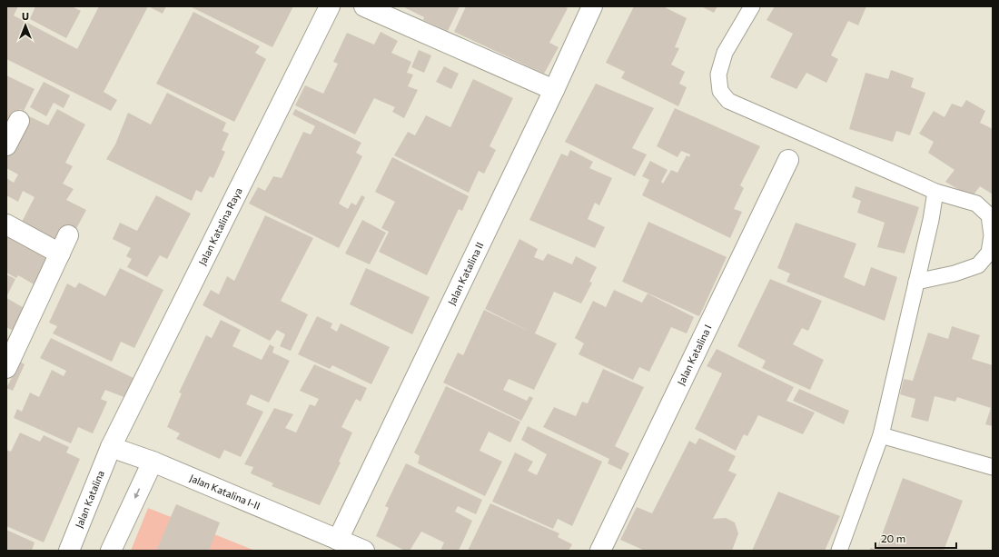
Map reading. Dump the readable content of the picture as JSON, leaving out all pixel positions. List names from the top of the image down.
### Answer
{
  "streets": {
    "street": [
      "Jalan Katalina Raya",
      "Jalan Katalina II",
      "Jalan Katalina I",
      "Jalan Katalina I-II",
      "Jalan Katalina"
    ]
  },
  "crossings": [
    ["Jalan Katalina Raya", "Jalan Katalina I-II"],
    ["Jalan Katalina Raya", "Jalan Katalina"],
    ["Jalan Katalina II", "Jalan Katalina I-II"],
    ["Jalan Katalina I-II", "Jalan Katalina"]
  ],
  "scale_bar": "20 m",
  "north": "top"
}
